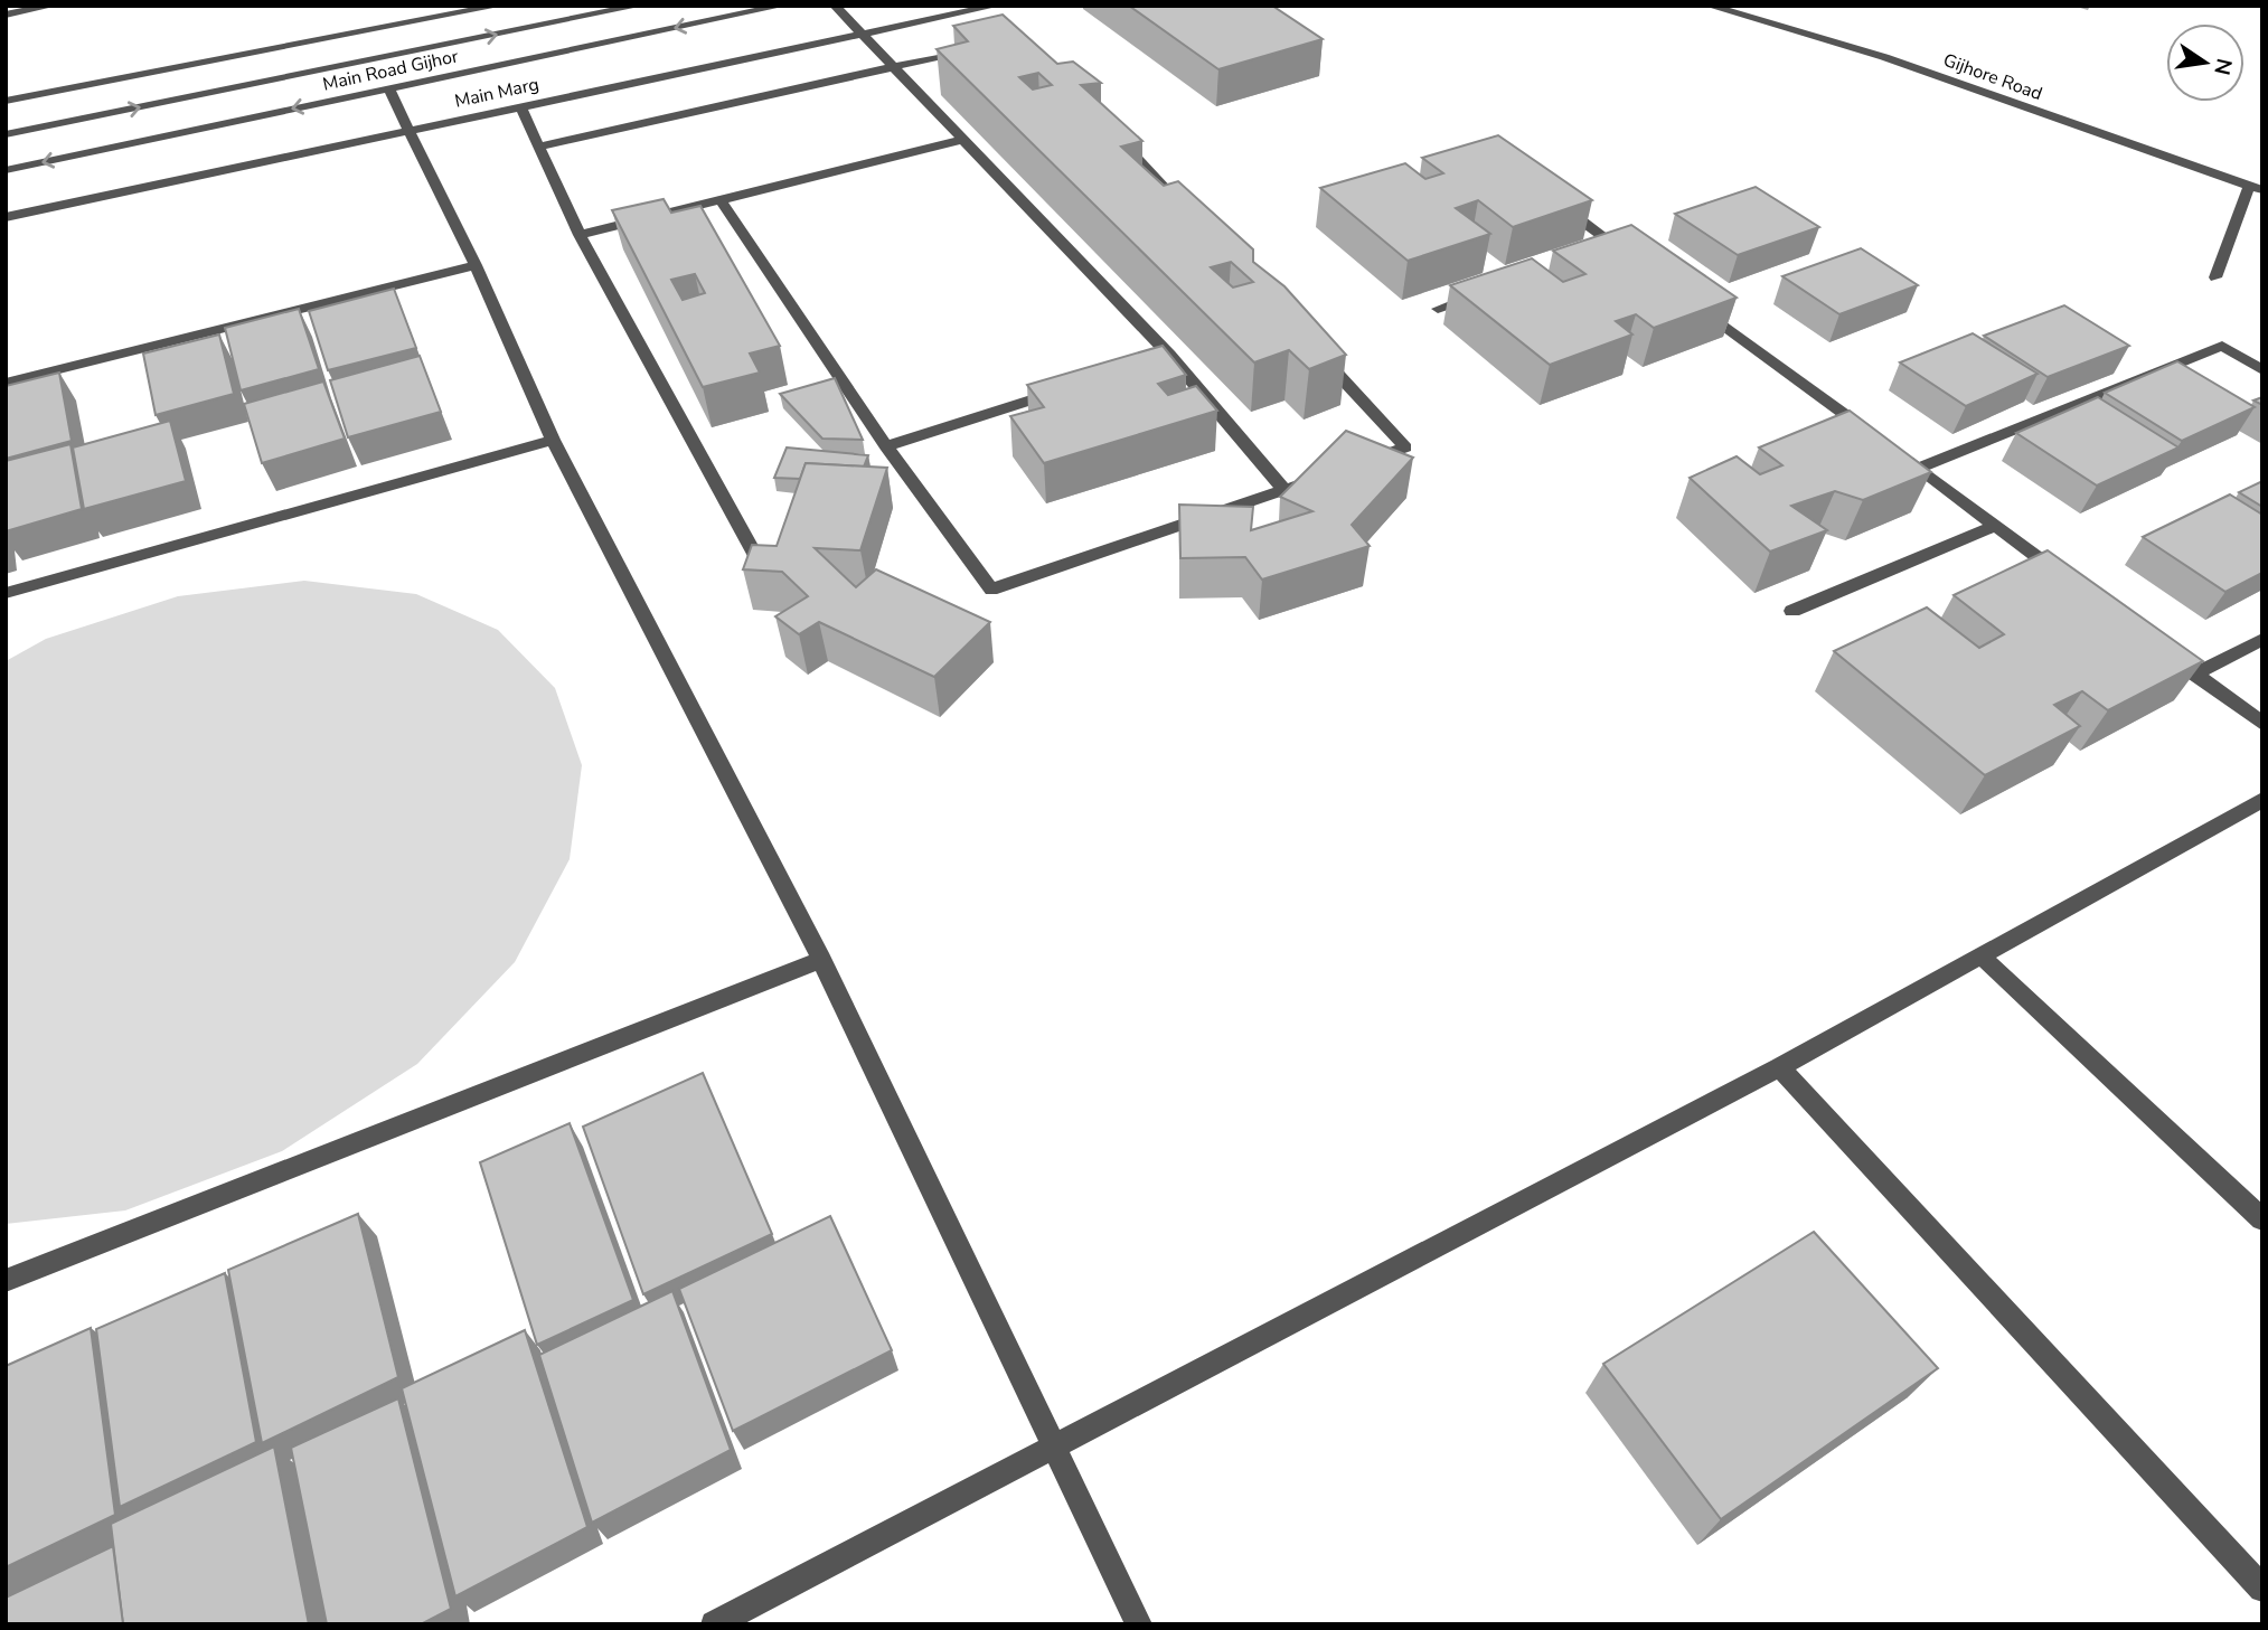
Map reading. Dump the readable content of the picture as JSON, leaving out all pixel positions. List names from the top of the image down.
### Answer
{
  "streets": {
    "street": ["Main Road Gijhor", "Gijhore Road", "Main Marg"]
  },
  "north": "right"
}
